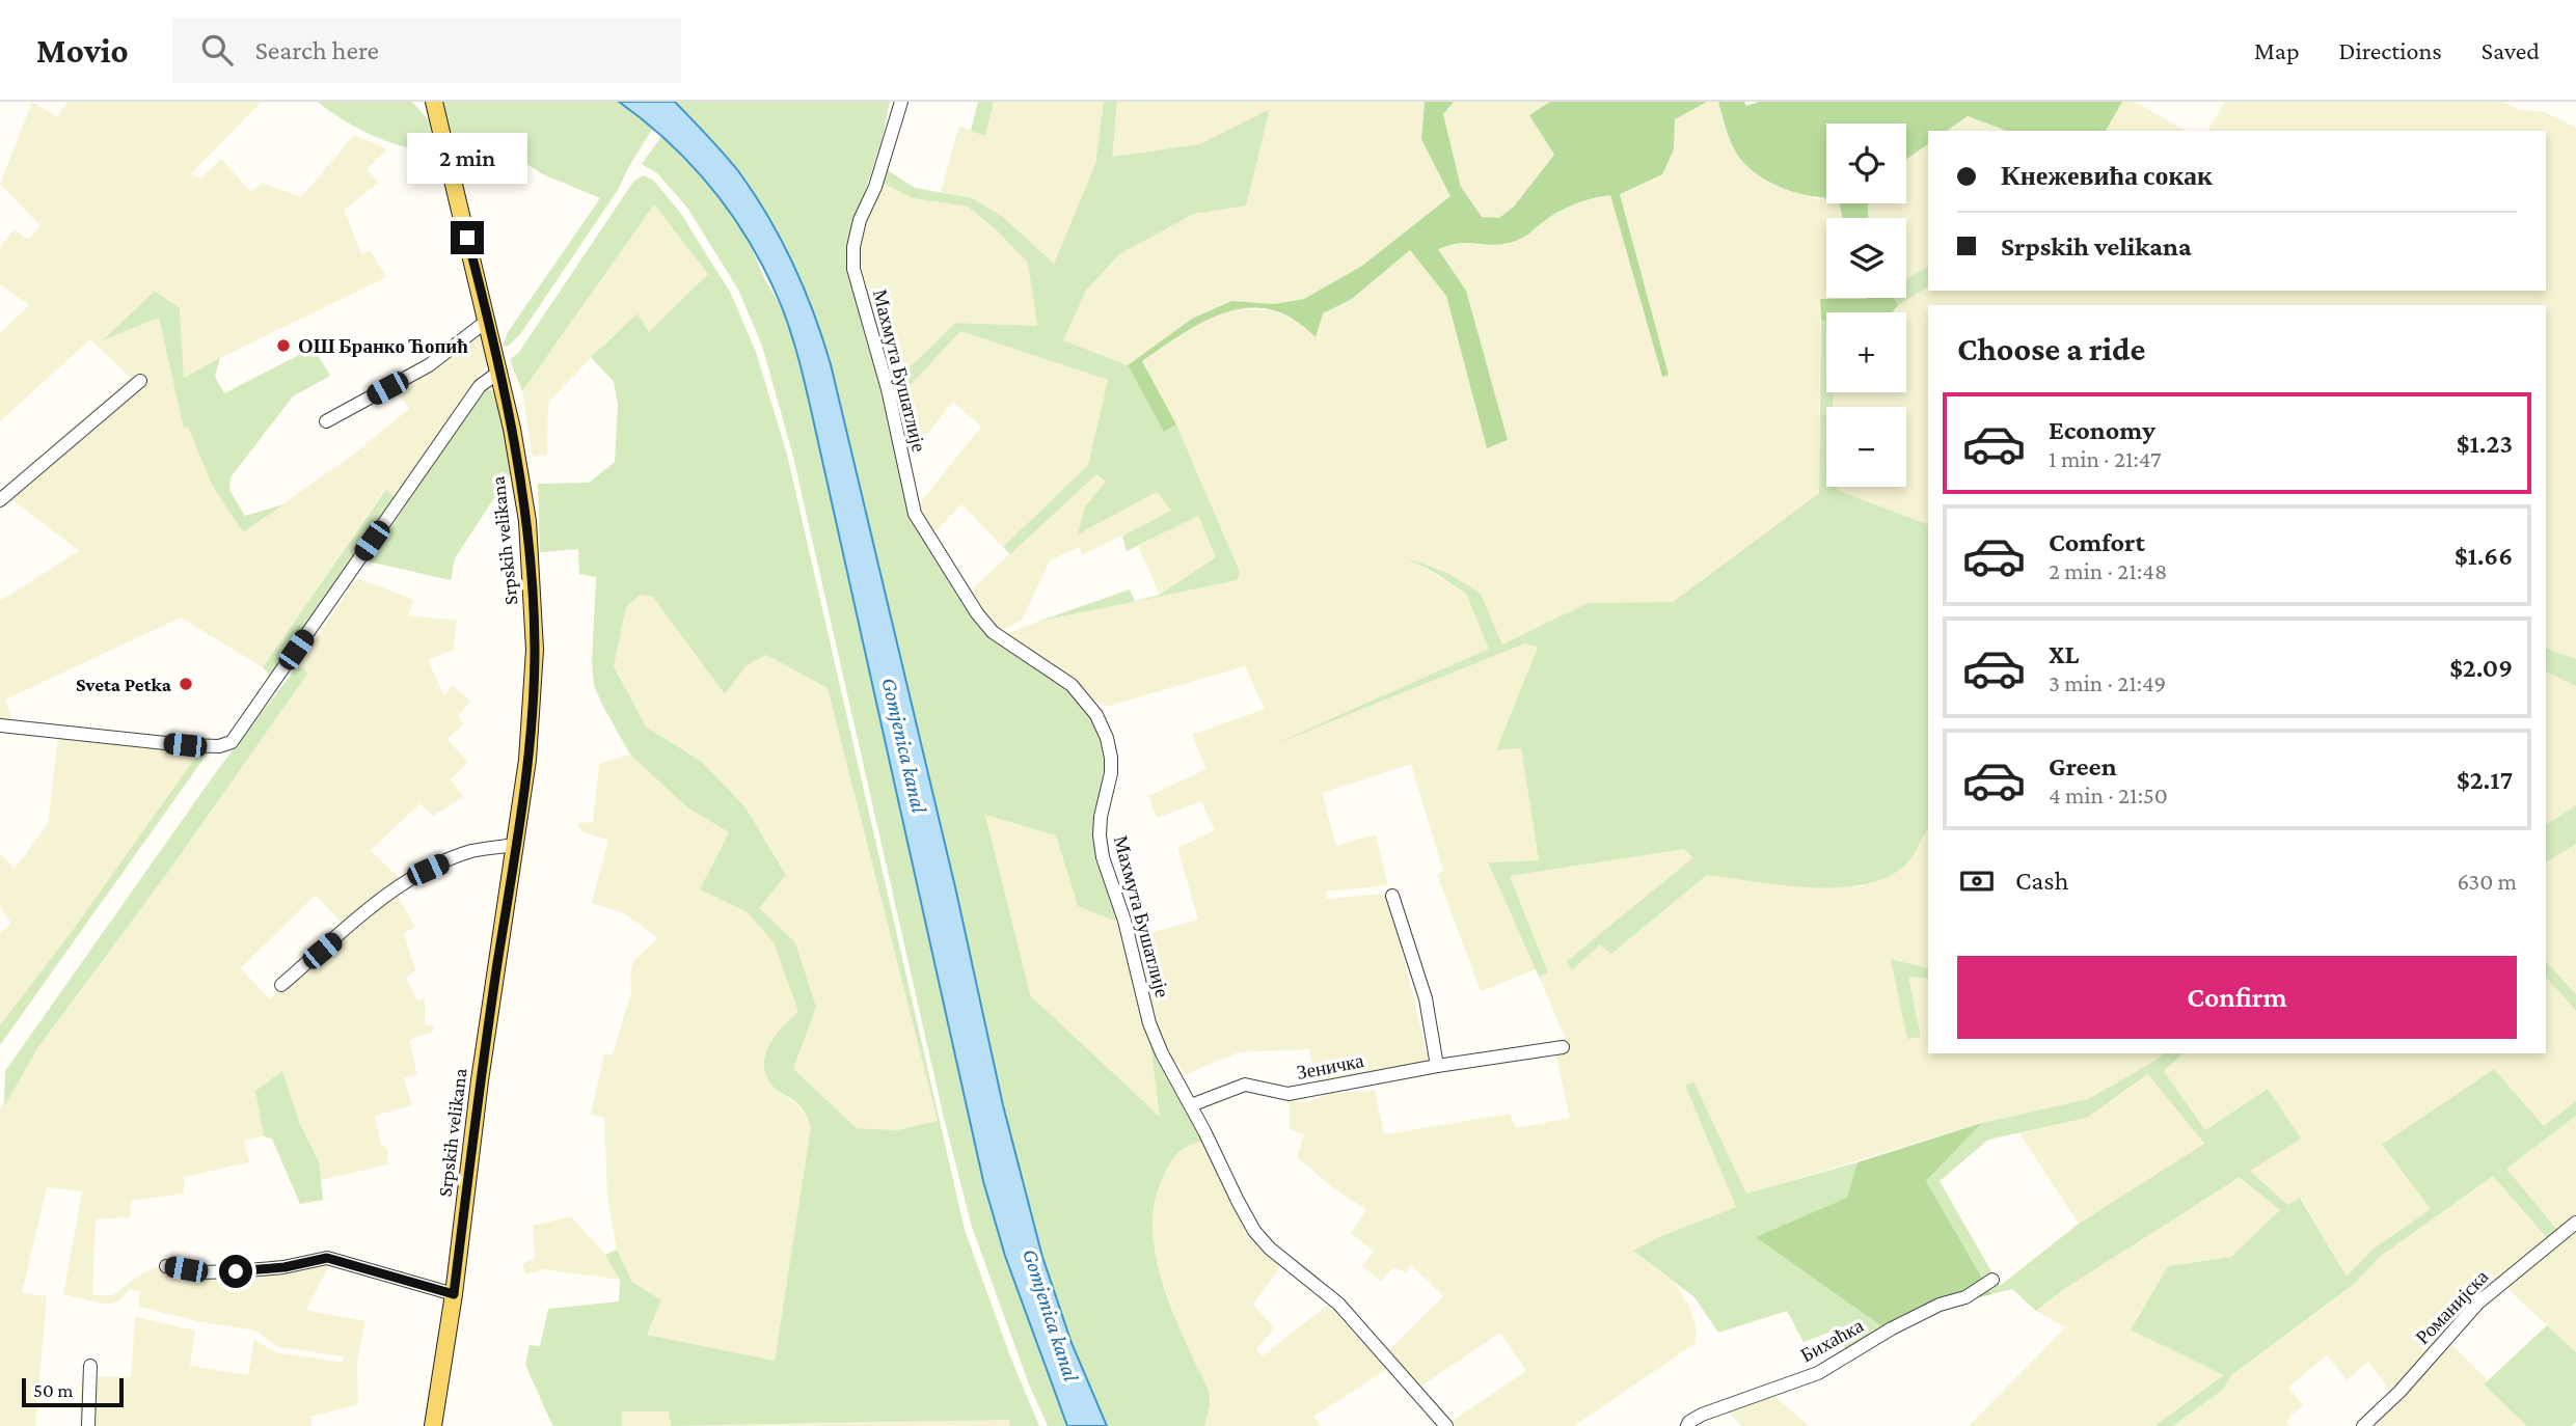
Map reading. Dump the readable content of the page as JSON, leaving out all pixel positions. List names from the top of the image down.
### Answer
{
  "streets": {
    "main road": ["Srpskih velikana"],
    "street": [
      "Махмута Бушатлије",
      "Зеничка",
      "Романијска",
      "Бихаћка"
    ]
  },
  "crossings": [
    ["Махмута Бушатлије", "Зеничка"]
  ],
  "water": ["Gomjenica kanal"],
  "places": ["ОШ Бранко Ћопић", "Sveta Petka"],
  "scale_bar": "50 m",
  "page": {
    "header": "Movio",
    "search": "Search here",
    "nav": ["Map", "Directions", "Saved"],
    "map_buttons": ["+", "−"],
    "banner": ["Кнежевића сокак", "Srpskih velikana"],
    "bubble": "2 min",
    "heading": "Choose a ride",
    "list": [
      {
        "name": "Economy",
        "note": "1 min · 21:47",
        "value": "$1.23"
      },
      {
        "name": "Comfort",
        "note": "2 min · 21:48",
        "value": "$1.66"
      },
      {
        "name": "XL",
        "note": "3 min · 21:49",
        "value": "$2.09"
      },
      {
        "name": "Green",
        "note": "4 min · 21:50",
        "value": "$2.17"
      }
    ],
    "pay": ["Cash", "630 m"],
    "buttons": "Confirm",
    "scale": "50 m"
  }
}
